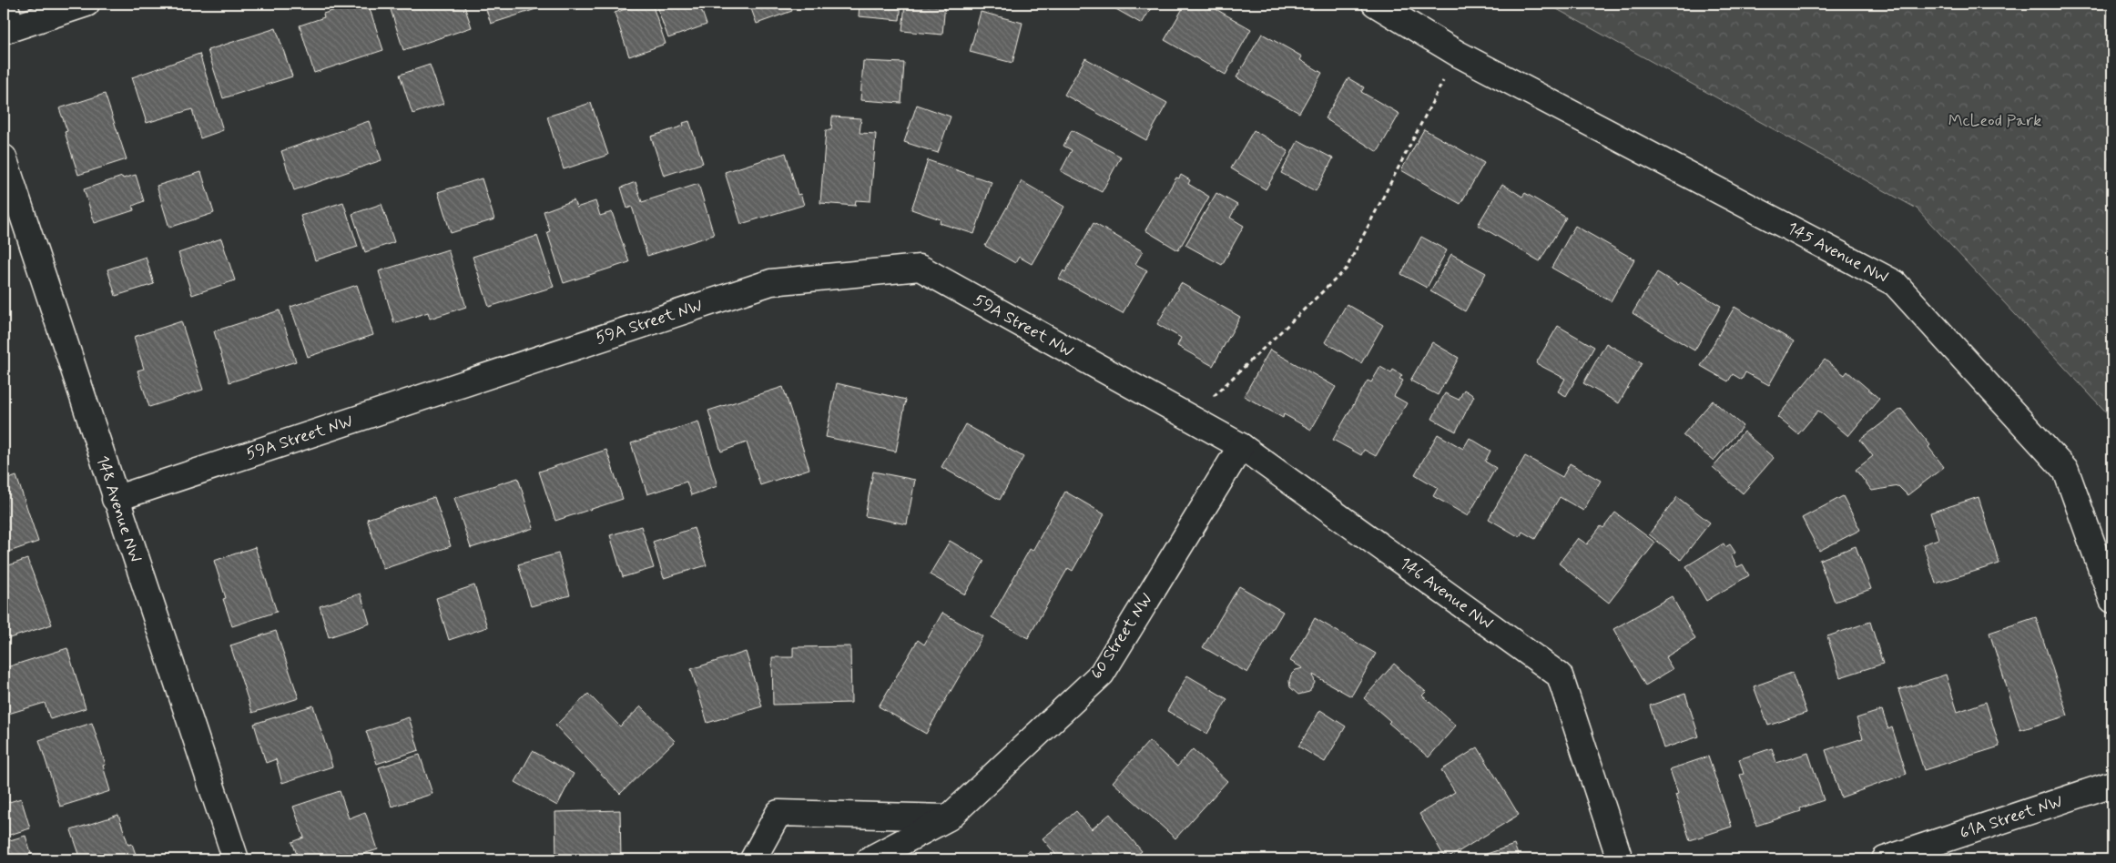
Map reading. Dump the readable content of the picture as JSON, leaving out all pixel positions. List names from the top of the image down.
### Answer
{
  "streets": {
    "street": [
      "145 Avenue NW",
      "59A Street NW",
      "148 Avenue NW",
      "146 Avenue NW",
      "60 Street NW",
      "61A Street NW"
    ]
  },
  "crossings": [
    ["59A Street NW", "148 Avenue NW"],
    ["59A Street NW", "146 Avenue NW"],
    ["146 Avenue NW", "60 Street NW"]
  ],
  "parks": ["McLeod Park"]
}
